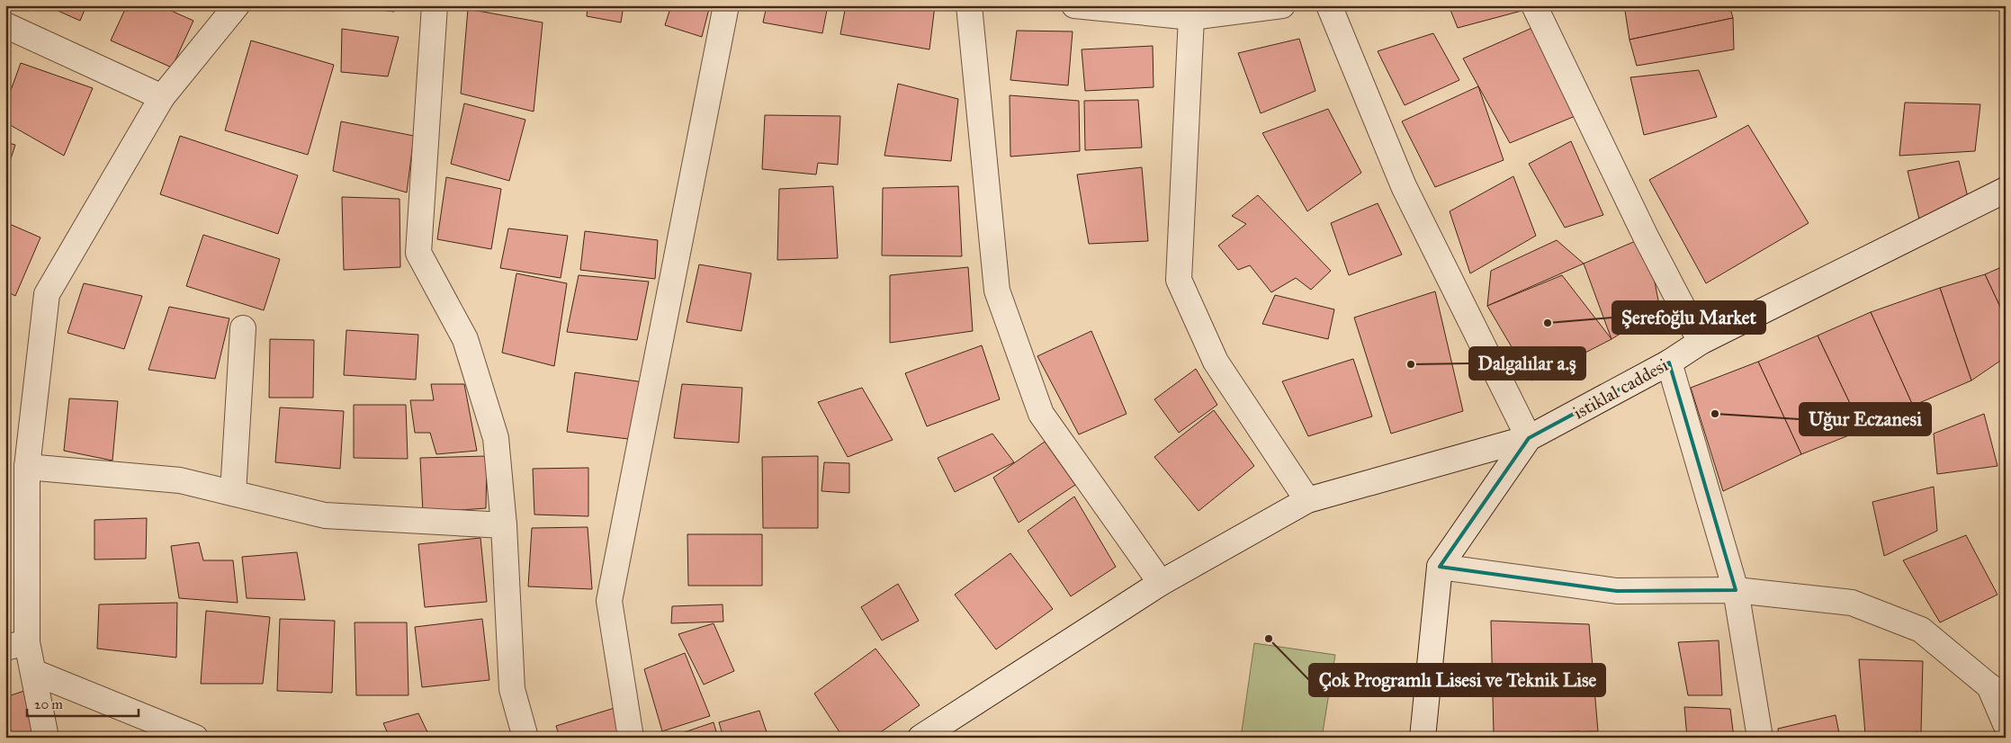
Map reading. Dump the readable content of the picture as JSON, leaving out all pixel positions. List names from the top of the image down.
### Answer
{
  "streets": {
    "street": ["istiklal caddesi"]
  },
  "places": [
    "Şerefoğlu Market",
    "Dalgalılar a.ş",
    "Uğur Eczanesi",
    "Çok Programlı Lisesi ve Teknik Lise"
  ],
  "scale_bar": "20 m"
}
